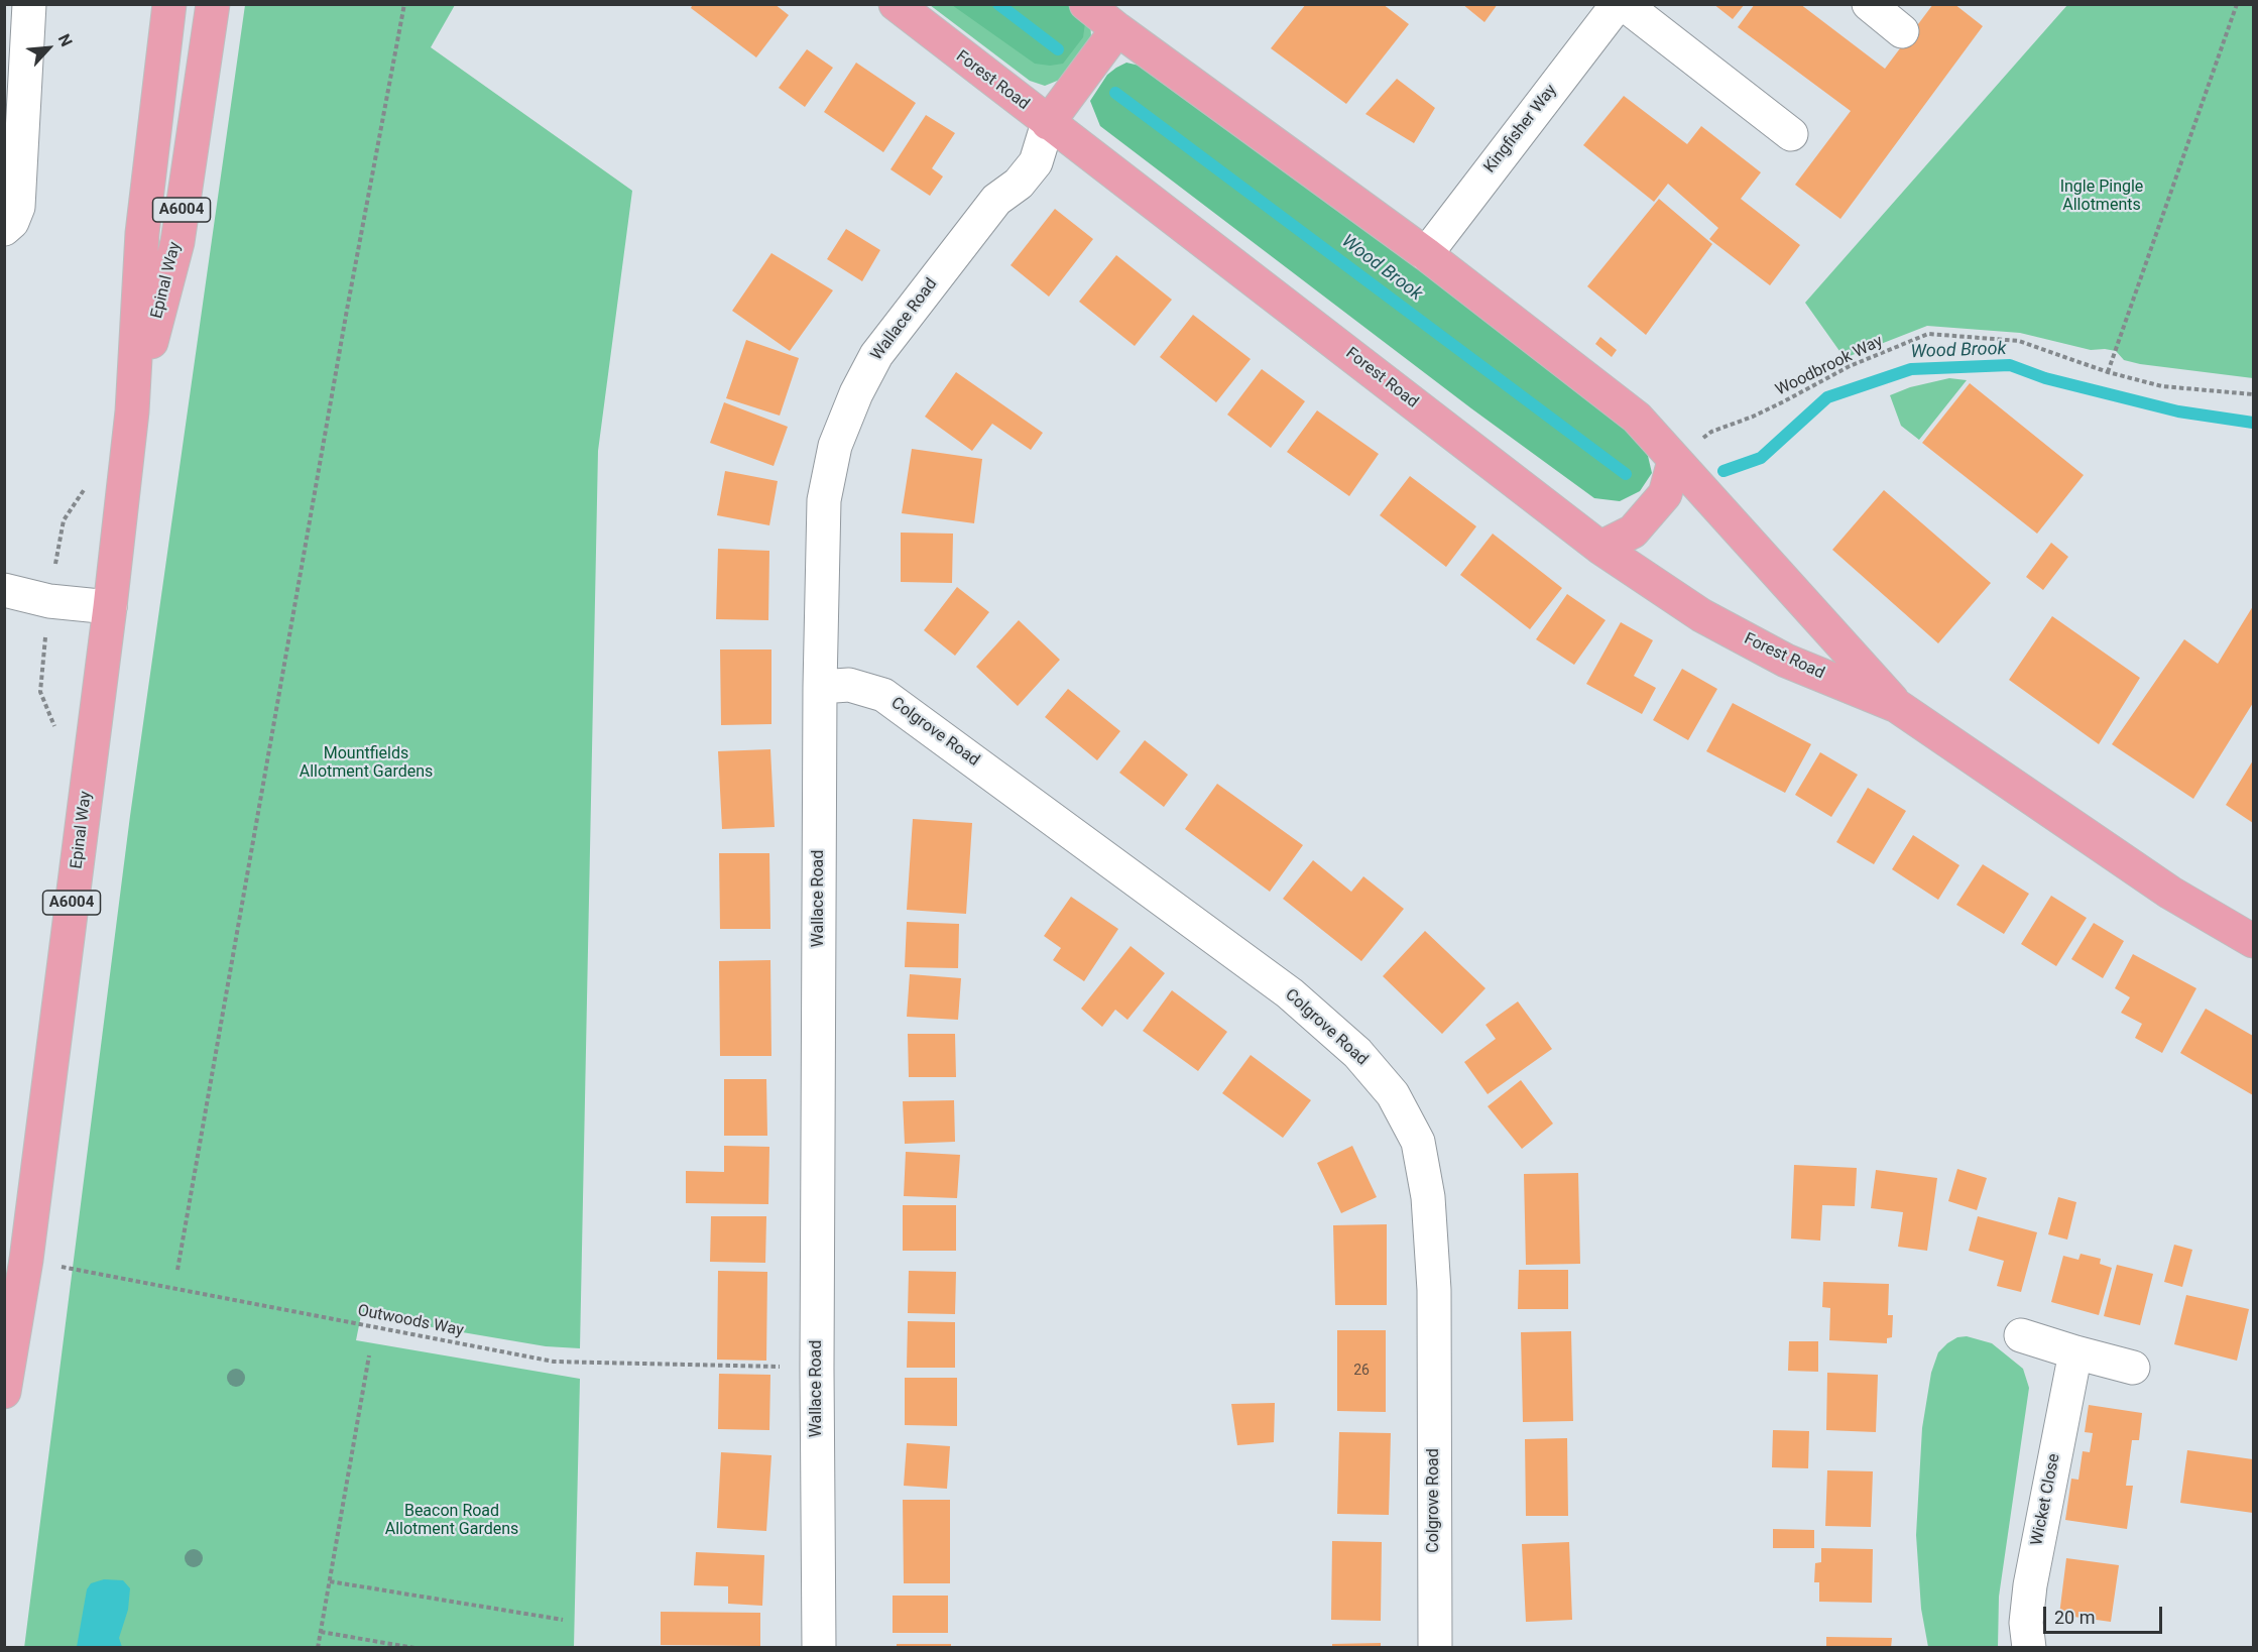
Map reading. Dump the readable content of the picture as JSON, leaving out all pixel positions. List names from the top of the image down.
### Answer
{
  "streets": {
    "main road": ["Forest Road", "A6004", "Epinal Way"],
    "street": [
      "Kingfisher Way",
      "Wallace Road",
      "Colgrove Road",
      "Wicket Close"
    ],
    "path": ["Woodbrook Way", "Outwoods Way"]
  },
  "crossings": [
    ["Forest Road", "Kingfisher Way"],
    ["Forest Road", "Wallace Road"],
    ["Forest Road", "Woodbrook Way"],
    ["Epinal Way", "Outwoods Way"],
    ["Wallace Road", "Colgrove Road"],
    ["Wallace Road", "Outwoods Way"]
  ],
  "water": ["Wood Brook"],
  "parks": ["Ingle Pingle Allotments", "Mountfields Allotment Gardens", "Beacon Road Allotment Gardens"],
  "house_numbers": ["26"],
  "scale_bar": "20 m",
  "north": "top right"
}
